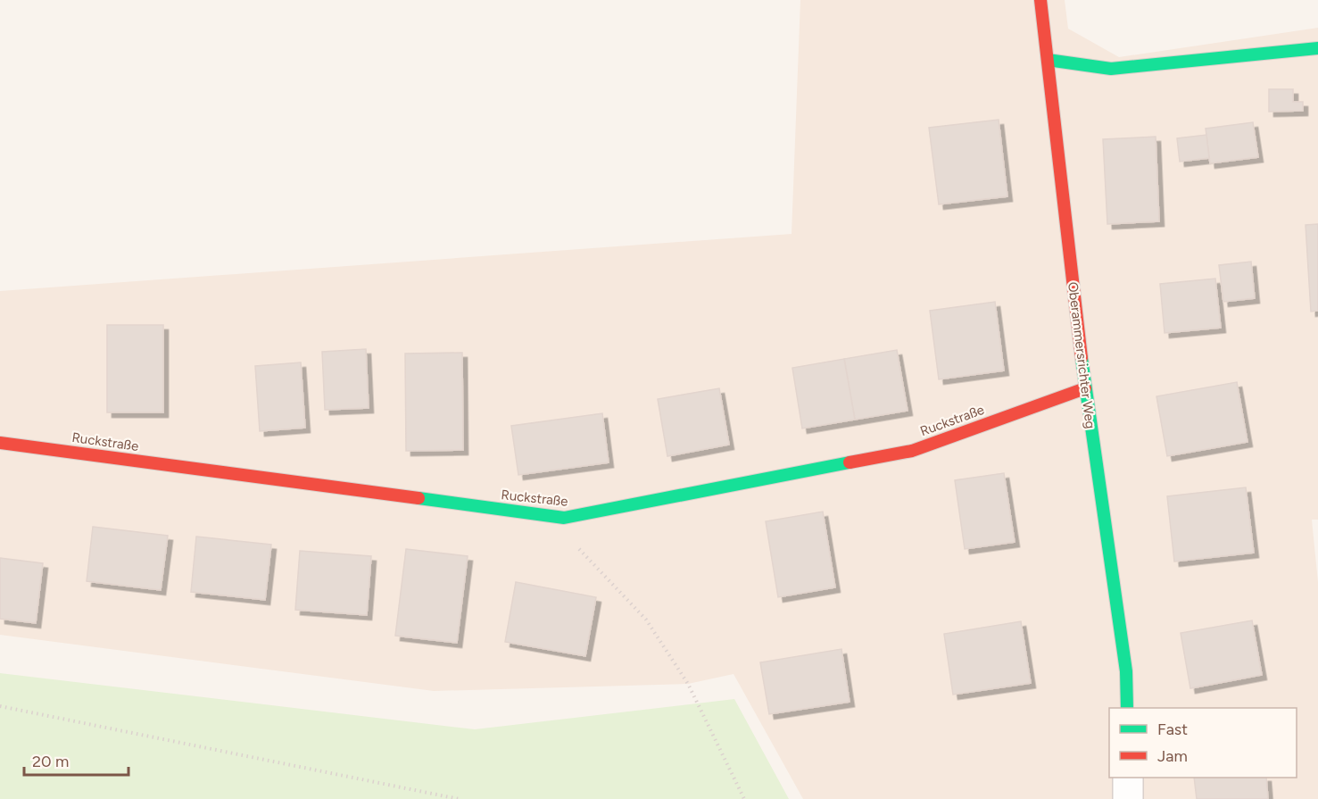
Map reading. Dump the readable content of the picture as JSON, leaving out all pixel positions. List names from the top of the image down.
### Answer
{
  "streets": {
    "street": ["Oberammersrichter Weg", "Ruckstraße"]
  },
  "crossings": [
    ["Oberammersrichter Weg", "Ruckstraße"]
  ],
  "legend": ["Fast", "Jam"],
  "scale_bar": "20 m"
}
